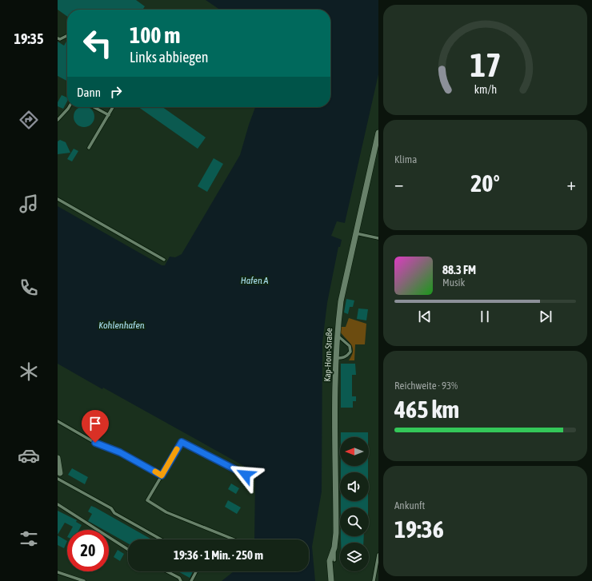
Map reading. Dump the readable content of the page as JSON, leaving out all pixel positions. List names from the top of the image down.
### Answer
{
  "streets": {
    "street": ["Kap-Horn-Straße"]
  },
  "water": ["Hafen A", "Kohlenhafen"],
  "north": "left",
  "page": {
    "tabs": "19:35",
    "turn": ["100 m", "Links abbiegen"],
    "then": "Dann",
    "tile": [
      "Klima",
      ["Reichweite · 93%", "465 km"],
      ["Ankunft", "19:36"]
    ],
    "heat": ["−", "20°", "+"],
    "song": ["88.3 FM", "Musik"],
    "limit": "20",
    "trip": "19:36 · 1 Min. · 250 m",
    "gauge": ["17", "km/h"]
  }
}
